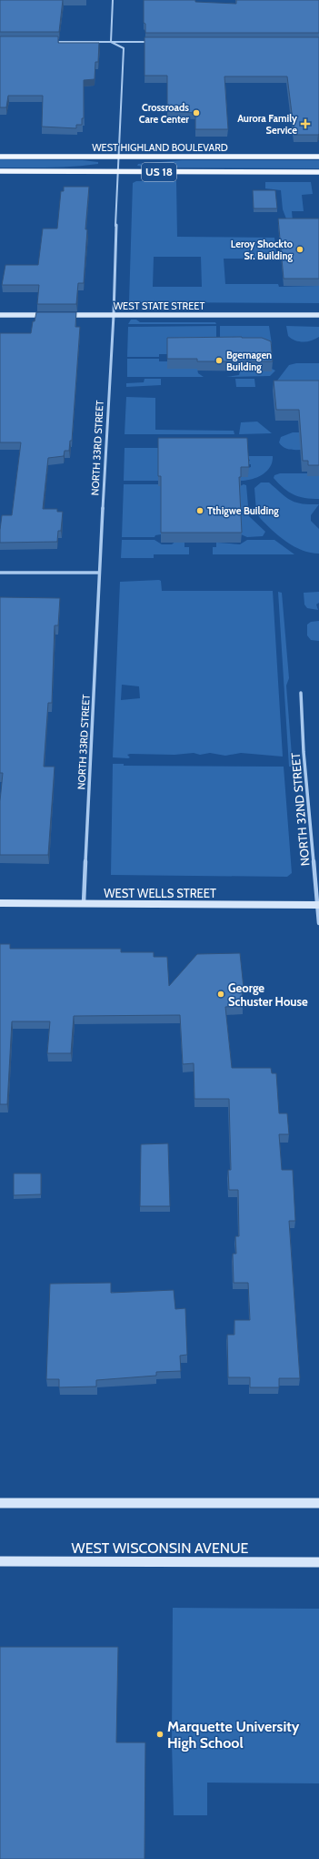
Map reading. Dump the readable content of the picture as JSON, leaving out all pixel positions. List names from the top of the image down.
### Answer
{
  "streets": {
    "main road": ["WEST HIGHLAND BOULEVARD", "US 18"],
    "street": [
      "WEST STATE STREET",
      "NORTH 33RD STREET",
      "NORTH 32ND STREET",
      "WEST WELLS STREET",
      "WEST WISCONSIN AVENUE"
    ]
  },
  "crossings": [
    ["WEST HIGHLAND BOULEVARD", "NORTH 33RD STREET"],
    ["US 18", "NORTH 33RD STREET"],
    ["WEST STATE STREET", "NORTH 33RD STREET"],
    ["NORTH 33RD STREET", "WEST WELLS STREET"],
    ["NORTH 32ND STREET", "WEST WELLS STREET"]
  ],
  "places": {
    "other": [
      "Crossroads Care Center",
      "Leroy Shockto Sr. Building",
      "Bgemagen Building",
      "Tthigwe Building",
      "George Schuster House",
      "Marquette University High School"
    ],
    "health": ["Aurora Family Service"]
  }
}
